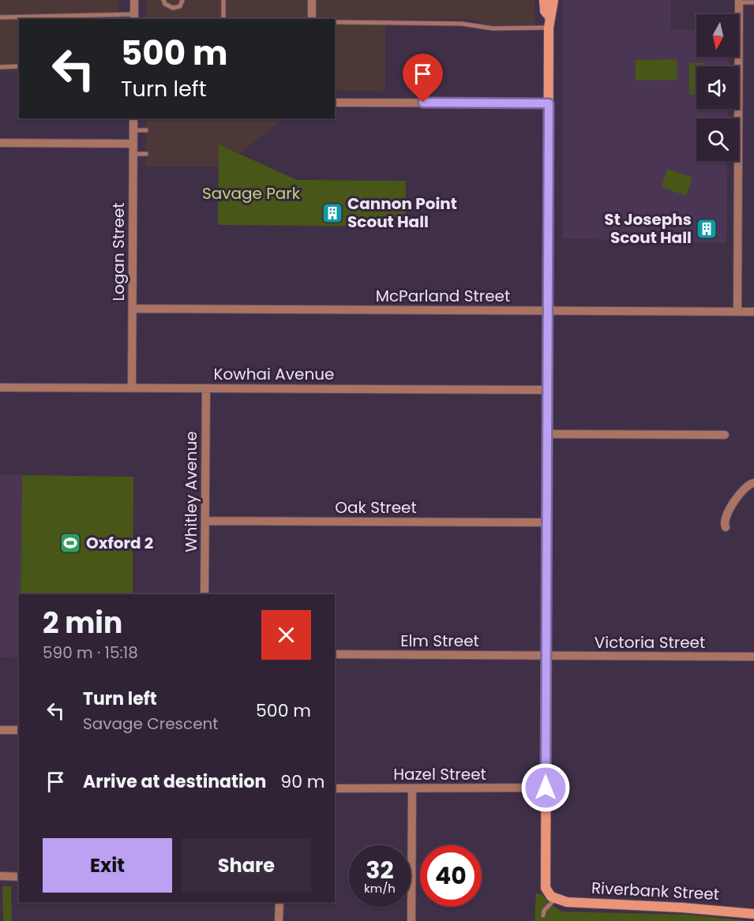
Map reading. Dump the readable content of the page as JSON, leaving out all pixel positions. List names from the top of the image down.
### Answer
{
  "streets": {
    "street": [
      "Logan Street",
      "McParland Street",
      "Kowhai Avenue",
      "Whitley Avenue",
      "Oak Street",
      "Elm Street",
      "Victoria Street",
      "Hazel Street",
      "Riverbank Street"
    ]
  },
  "crossings": [
    ["Logan Street", "McParland Street"],
    ["Logan Street", "Kowhai Avenue"],
    ["Kowhai Avenue", "Whitley Avenue"],
    ["Whitley Avenue", "Oak Street"],
    ["Elm Street", "Victoria Street"]
  ],
  "parks": ["Savage Park"],
  "places": {
    "building": ["Cannon Point Scout Hall", "St Josephs Scout Hall"],
    "sports": ["Oxford 2"]
  },
  "north": "bottom",
  "page": {
    "turn": ["500 m", "Turn left"],
    "heading": ["2 min", "590 m · 15:18"],
    "list": [
      {
        "name": "Turn left",
        "note": "Savage Crescent",
        "value": "500 m"
      },
      {
        "name": "Arrive at destination",
        "value": "90 m"
      }
    ],
    "buttons": ["Exit", "Share"],
    "speed": "32 km/h",
    "limit": "40"
  }
}
